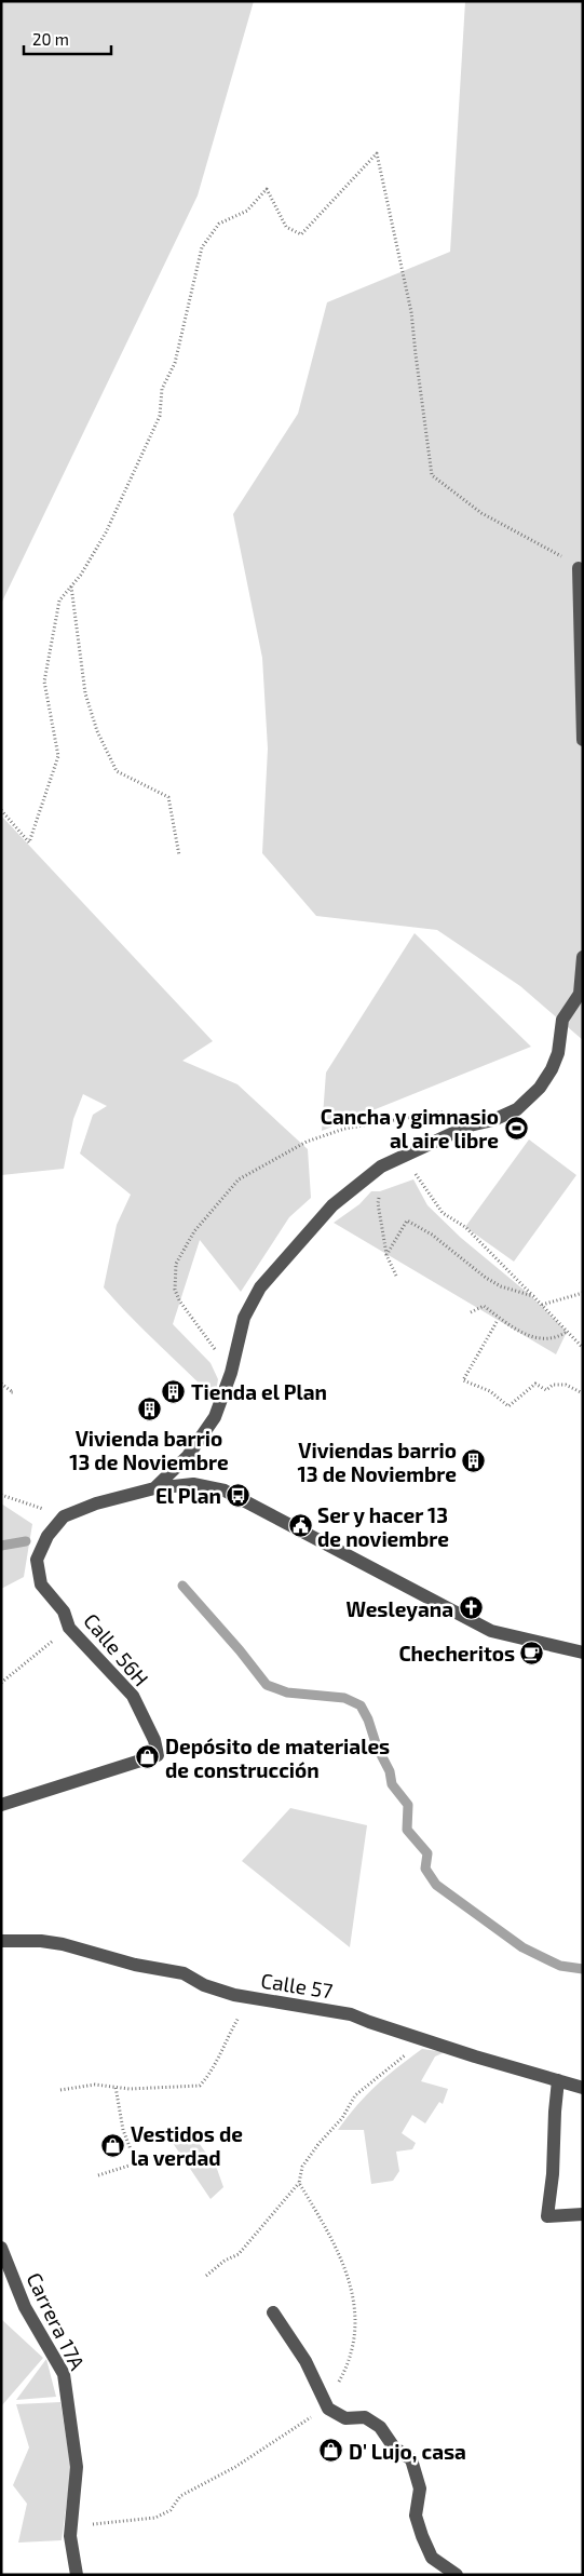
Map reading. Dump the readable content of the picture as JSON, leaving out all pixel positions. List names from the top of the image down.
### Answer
{
  "streets": {
    "street": ["Calle 56H", "Calle 57", "Carrera 17A"]
  },
  "places": {
    "sports": ["Cancha y gimnasio al aire libre"],
    "building": ["Tienda el Plan", "Vivienda barrio 13 de Noviembre", "Viviendas barrio 13 de Noviembre"],
    "bus stop": ["El Plan"],
    "public building": ["Ser y hacer 13 de noviembre"],
    "church": ["Wesleyana"],
    "cafe": ["Checheritos"],
    "shop": ["Depósito de materiales de construcción", "Vestidos de la verdad", "D' Lujo, casa"]
  },
  "scale_bar": "20 m"
}
